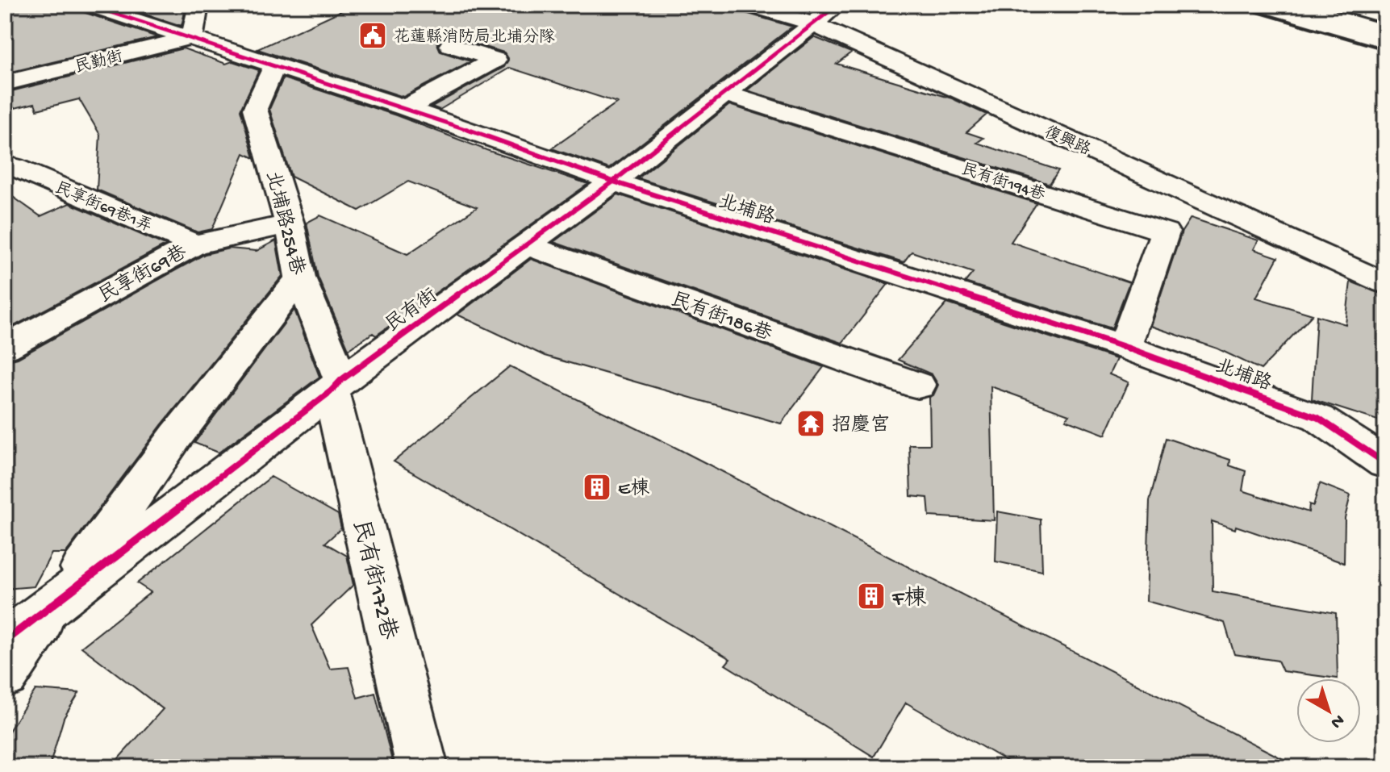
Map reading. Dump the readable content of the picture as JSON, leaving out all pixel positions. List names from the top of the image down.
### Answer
{
  "streets": {
    "street": [
      "民勤街",
      "復興路",
      "民有街194巷",
      "民享街69巷1弄",
      "北埔路",
      "北埔路254巷",
      "民享街69巷",
      "民有街",
      "民有街186巷",
      "民有街172巷"
    ]
  },
  "crossings": [
    ["民勤街", "北埔路"],
    ["復興路", "民有街"],
    ["民有街194巷", "北埔路"],
    ["民有街194巷", "民有街"],
    ["民享街69巷1弄", "民享街69巷"],
    ["北埔路", "北埔路254巷"],
    ["北埔路", "民有街"],
    ["北埔路254巷", "民享街69巷"],
    ["北埔路254巷", "民有街"],
    ["北埔路254巷", "民有街172巷"],
    ["民有街", "民有街186巷"],
    ["民有街", "民有街172巷"]
  ],
  "places": {
    "public building": ["花蓮縣消防局北埔分隊"],
    "temple": ["招慶宮"],
    "building": ["E棟", "F棟"]
  },
  "north": "bottom right"
}
